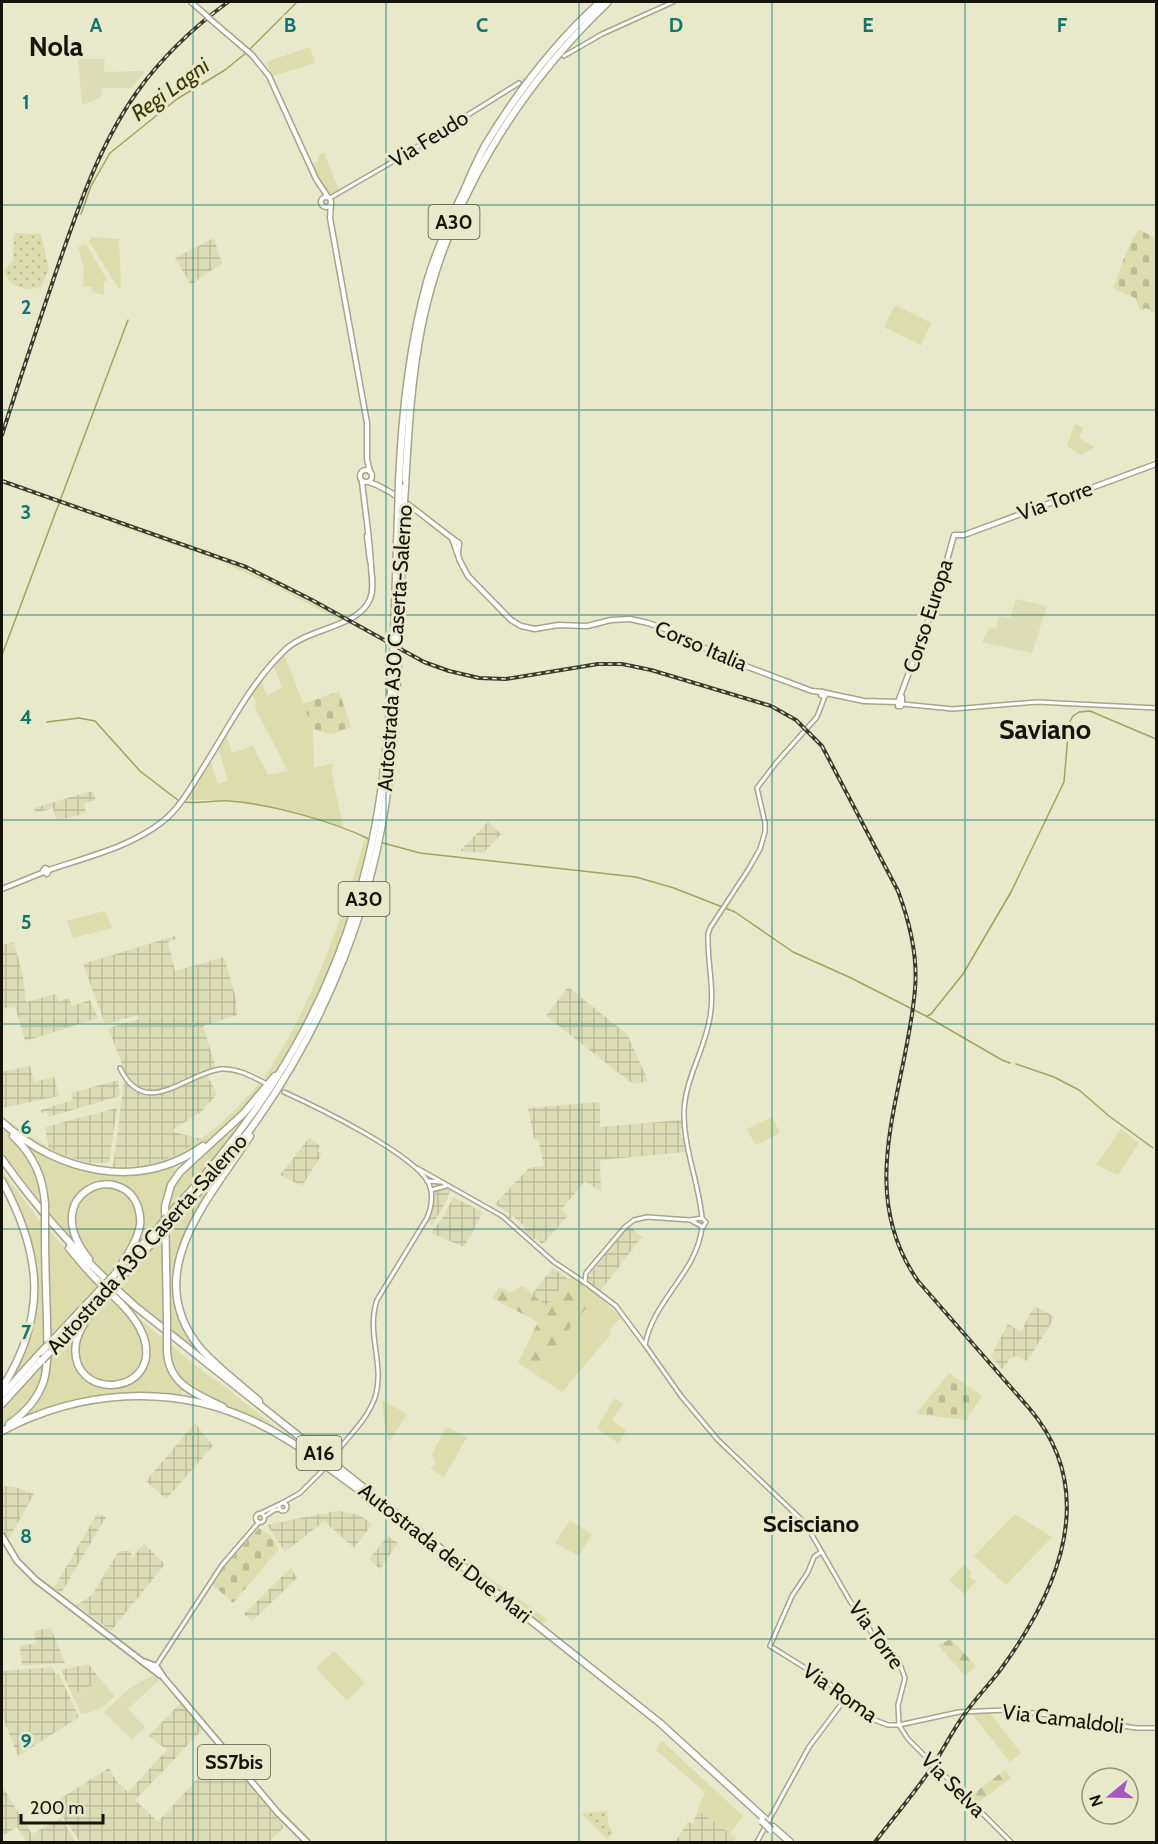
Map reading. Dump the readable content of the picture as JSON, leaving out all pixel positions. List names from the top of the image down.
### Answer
{
  "streets": {
    "highway": [
      "A30",
      "Autostrada A30 Caserta-Salerno",
      "A16",
      "Autostrada dei Due Mari"
    ],
    "main road": [
      "Via Torre",
      "Corso Europa",
      "Corso Italia",
      "SS7bis"
    ],
    "street": [
      "Via Feudo",
      "Via Roma",
      "Via Camaldoli",
      "Via Selva"
    ]
  },
  "crossings": [
    ["Via Torre", "Corso Europa"],
    ["Via Torre", "Via Roma"],
    ["Via Torre", "Via Camaldoli"],
    ["Via Torre", "Via Selva"],
    ["Corso Europa", "Corso Italia"],
    ["Via Roma", "Via Camaldoli"],
    ["Via Roma", "Via Selva"],
    ["Via Camaldoli", "Via Selva"]
  ],
  "districts": ["Nola", "Saviano", "Scisciano"],
  "water": ["Regi Lagni"],
  "scale_bar": "200 m",
  "north": "left",
  "grid": {
    "columns": [
      "A",
      "B",
      "C",
      "D",
      "E",
      "F"
    ],
    "rows": [
      "1",
      "2",
      "3",
      "4",
      "5",
      "6",
      "7",
      "8",
      "9"
    ]
  }
}
